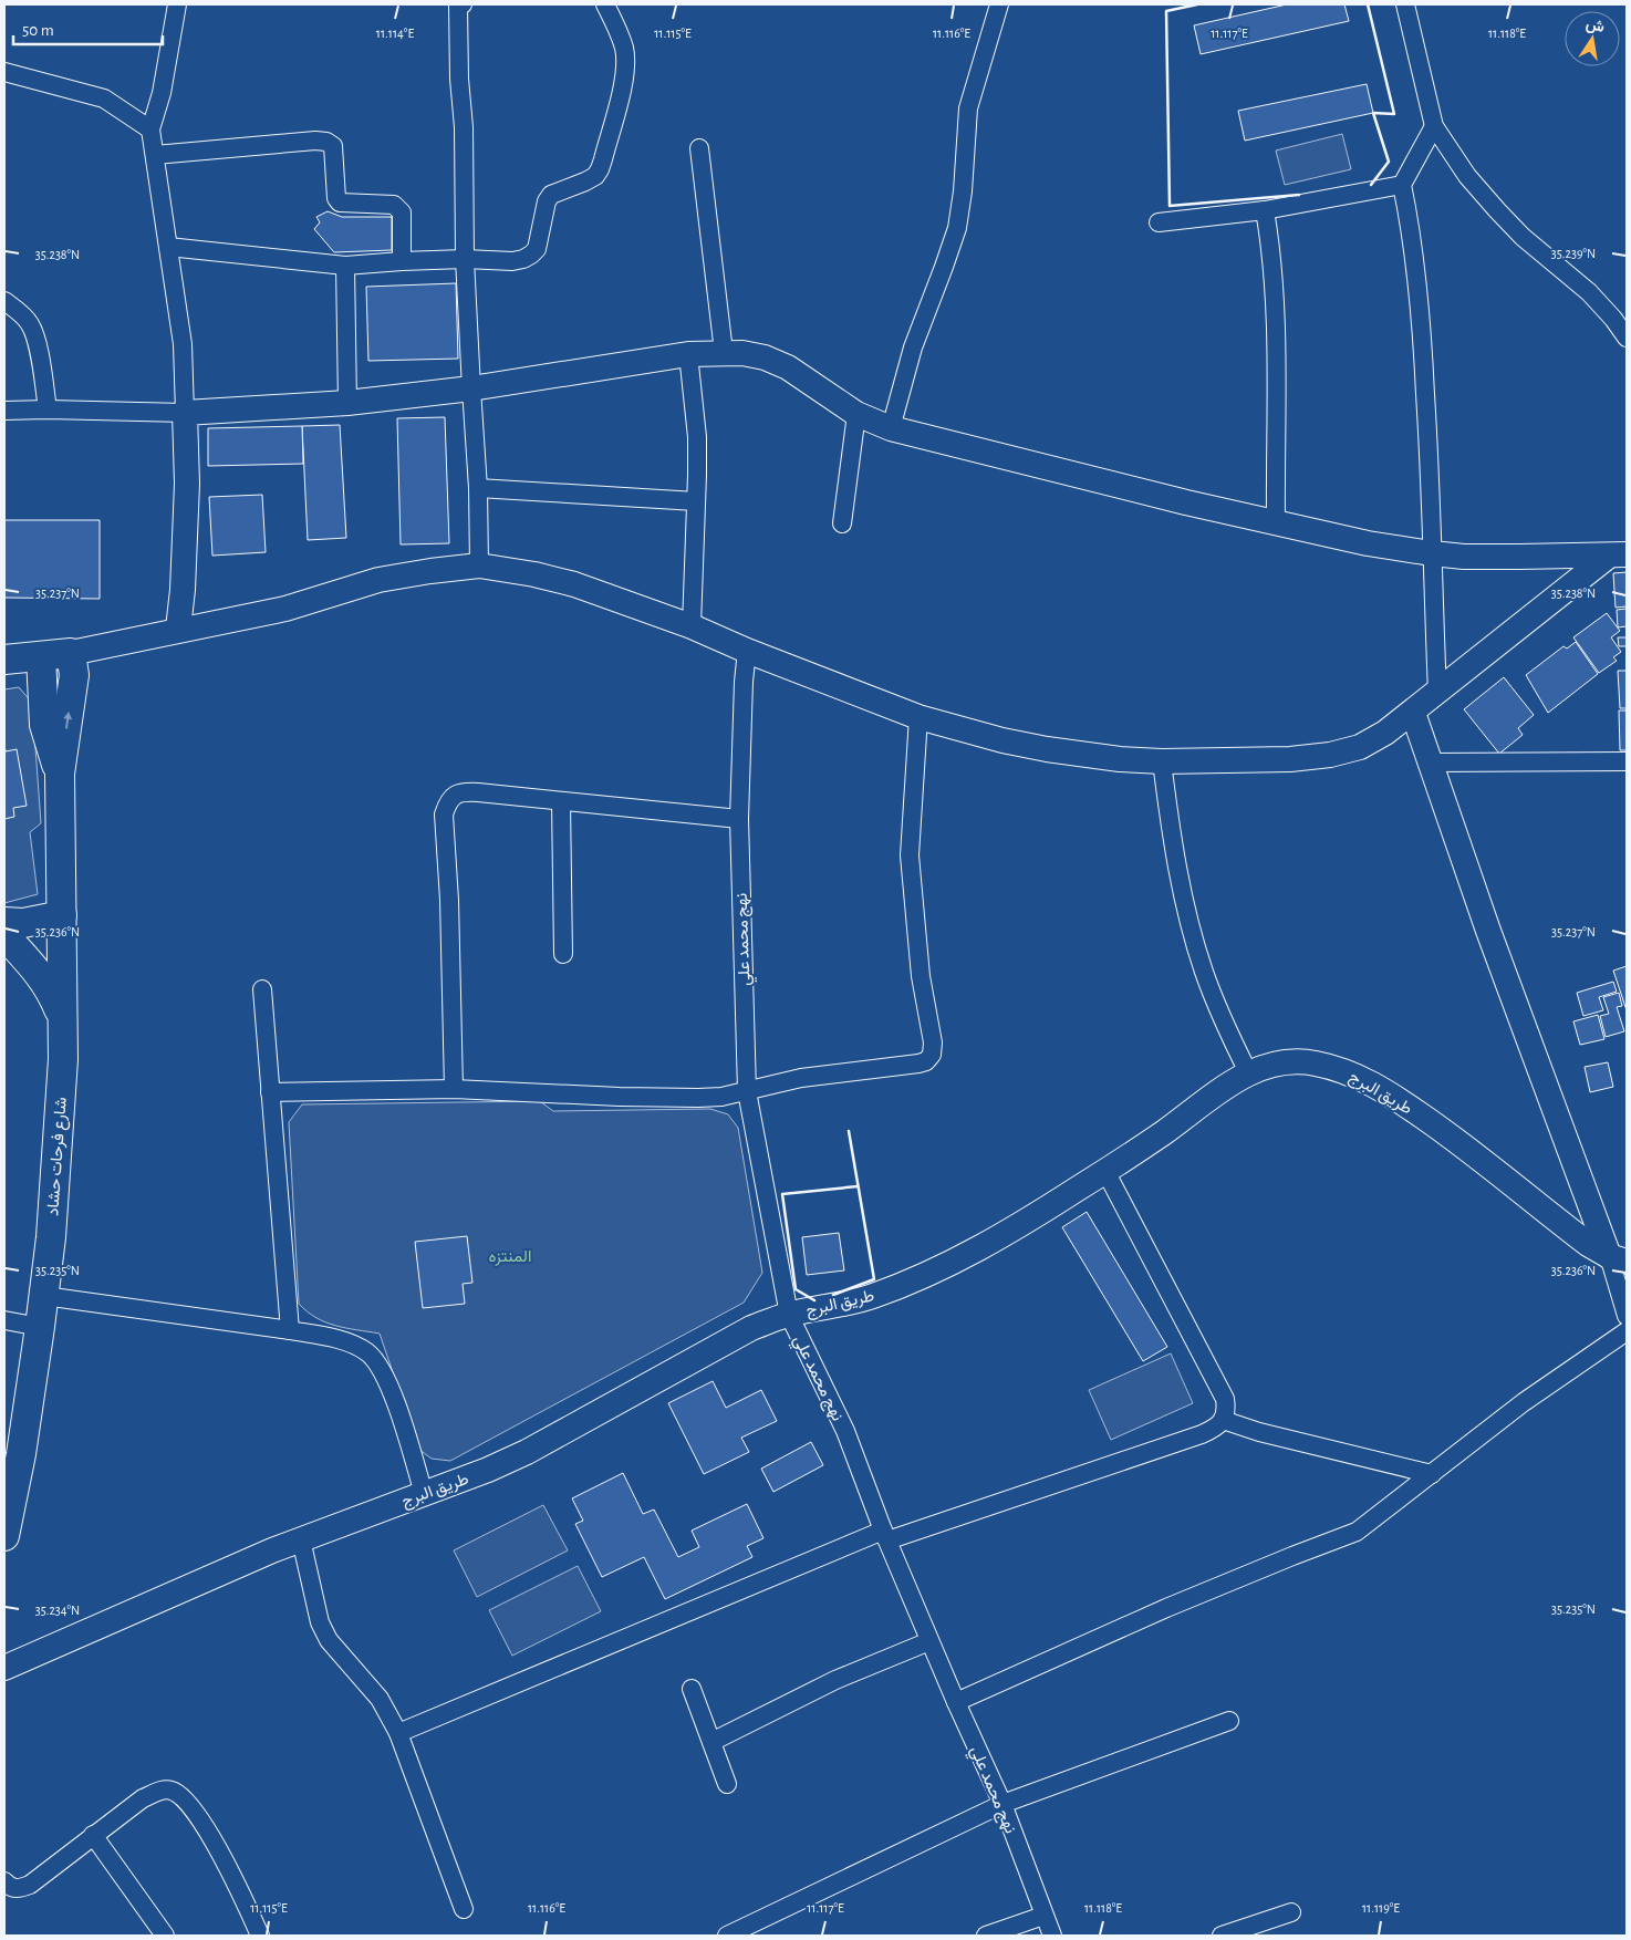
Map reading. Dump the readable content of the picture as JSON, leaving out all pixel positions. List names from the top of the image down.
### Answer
{
  "streets": {
    "main road": ["شارع فرحات حشاد"],
    "street": ["نهج محمد علي", "طريق البرج"]
  },
  "crossings": [
    ["نهج محمد علي", "طريق البرج"]
  ],
  "parks": ["المنتزه"],
  "scale_bar": "50 m",
  "north": "top",
  "coordinates": [
    "11.114°E",
    "11.115°E",
    "11.116°E",
    "11.117°E",
    "11.118°E",
    "35.239°N",
    "35.238°N",
    "35.237°N",
    "35.236°N",
    "35.235°N",
    "35.234°N",
    "11.119°E"
  ]
}
